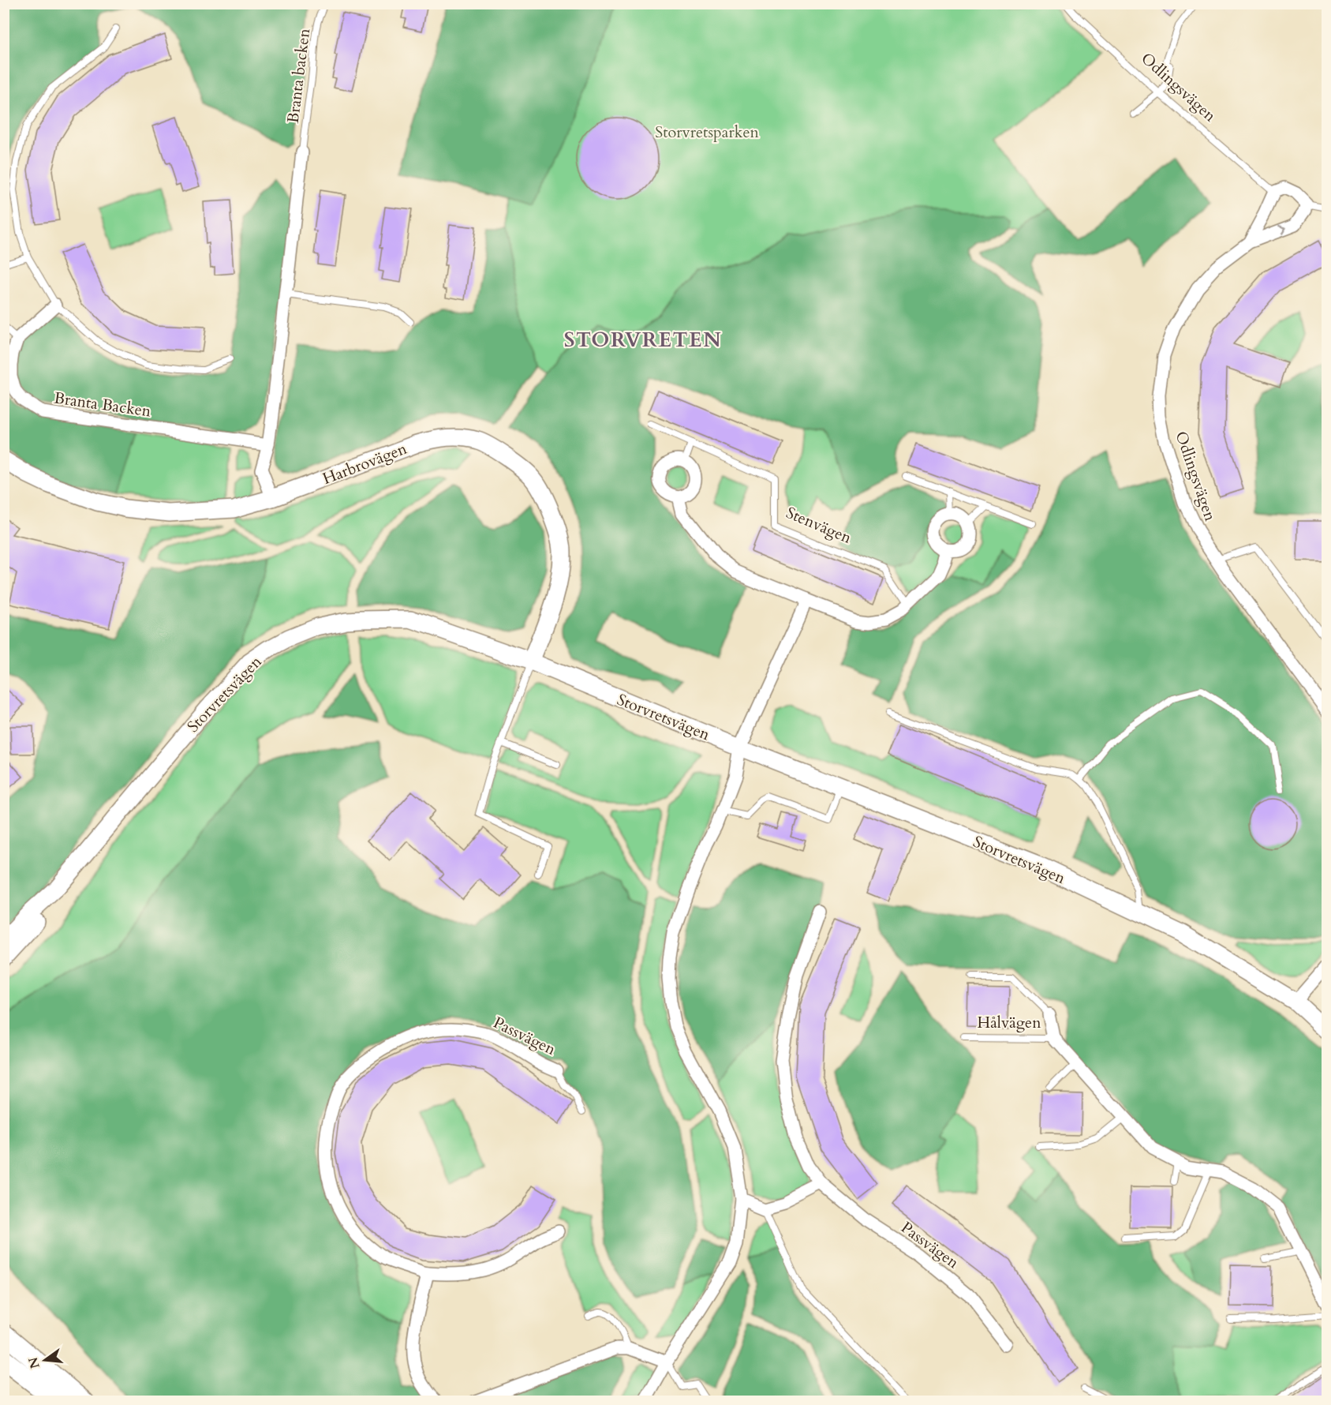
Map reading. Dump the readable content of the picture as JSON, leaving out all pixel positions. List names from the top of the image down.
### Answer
{
  "streets": {
    "street": [
      "Odlingsvägen",
      "Branta Backen",
      "Harbrovägen",
      "Storvretsvägen",
      "Hålvägen",
      "Passvägen"
    ],
    "lane": ["Branta backen", "Stenvägen"]
  },
  "crossings": [
    ["Harbrovägen", "Storvretsvägen"]
  ],
  "districts": ["STORVRETEN"],
  "parks": ["Storvretsparken"],
  "north": "left"
}
